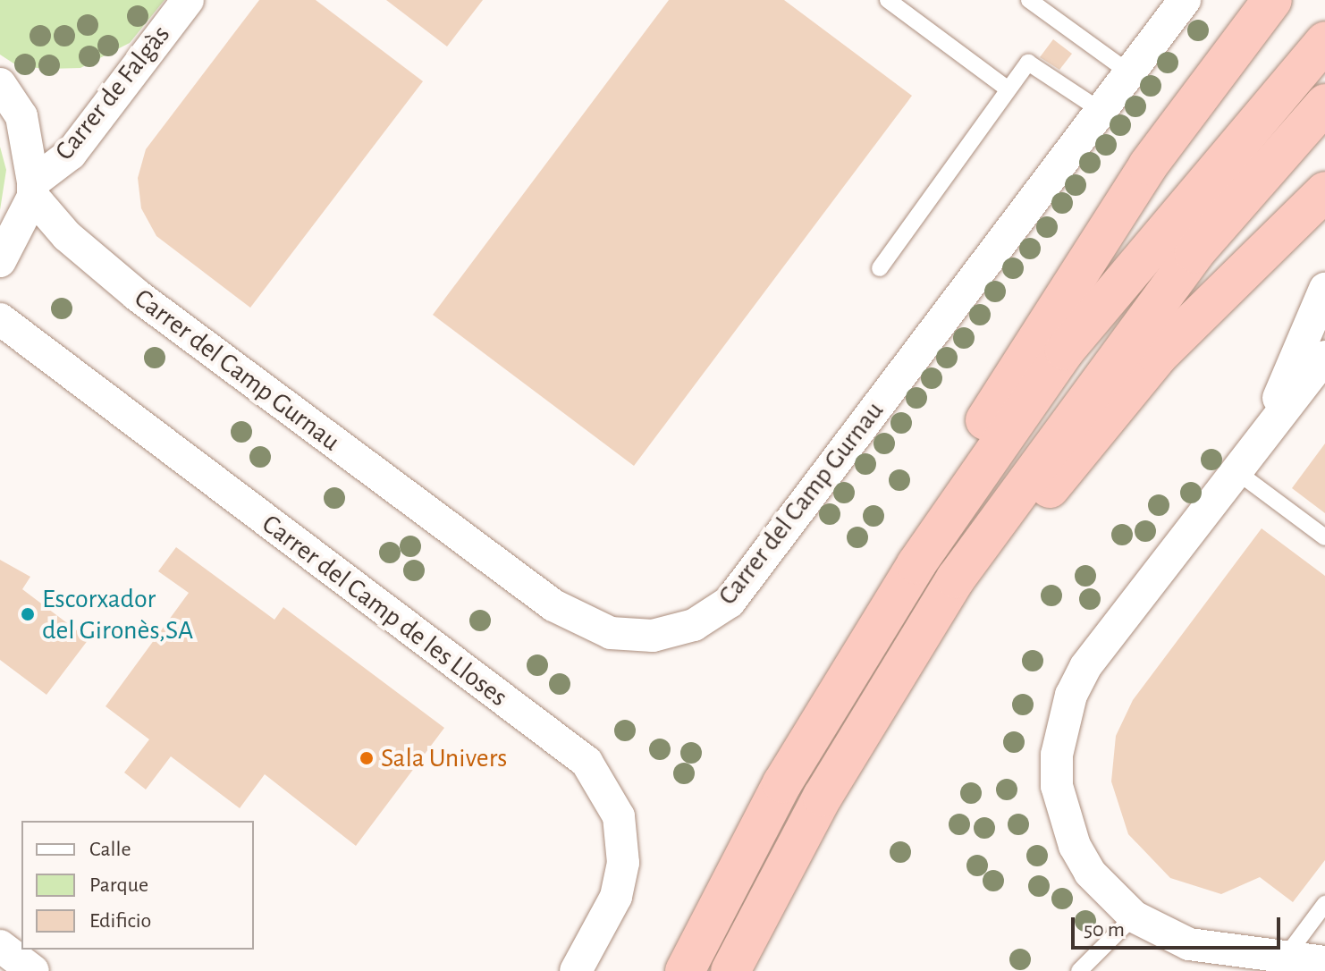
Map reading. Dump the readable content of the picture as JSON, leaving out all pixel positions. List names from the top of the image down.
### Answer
{
  "streets": {
    "street": ["Carrer de Falgàs", "Carrer del Camp Gurnau", "Carrer del Camp de les Lloses"]
  },
  "crossings": [
    ["Carrer de Falgàs", "Carrer del Camp Gurnau"]
  ],
  "places": ["Escorxador del Gironès,SA", "Sala Univers"],
  "legend": ["Calle", "Parque", "Edificio"],
  "scale_bar": "50 m"
}
